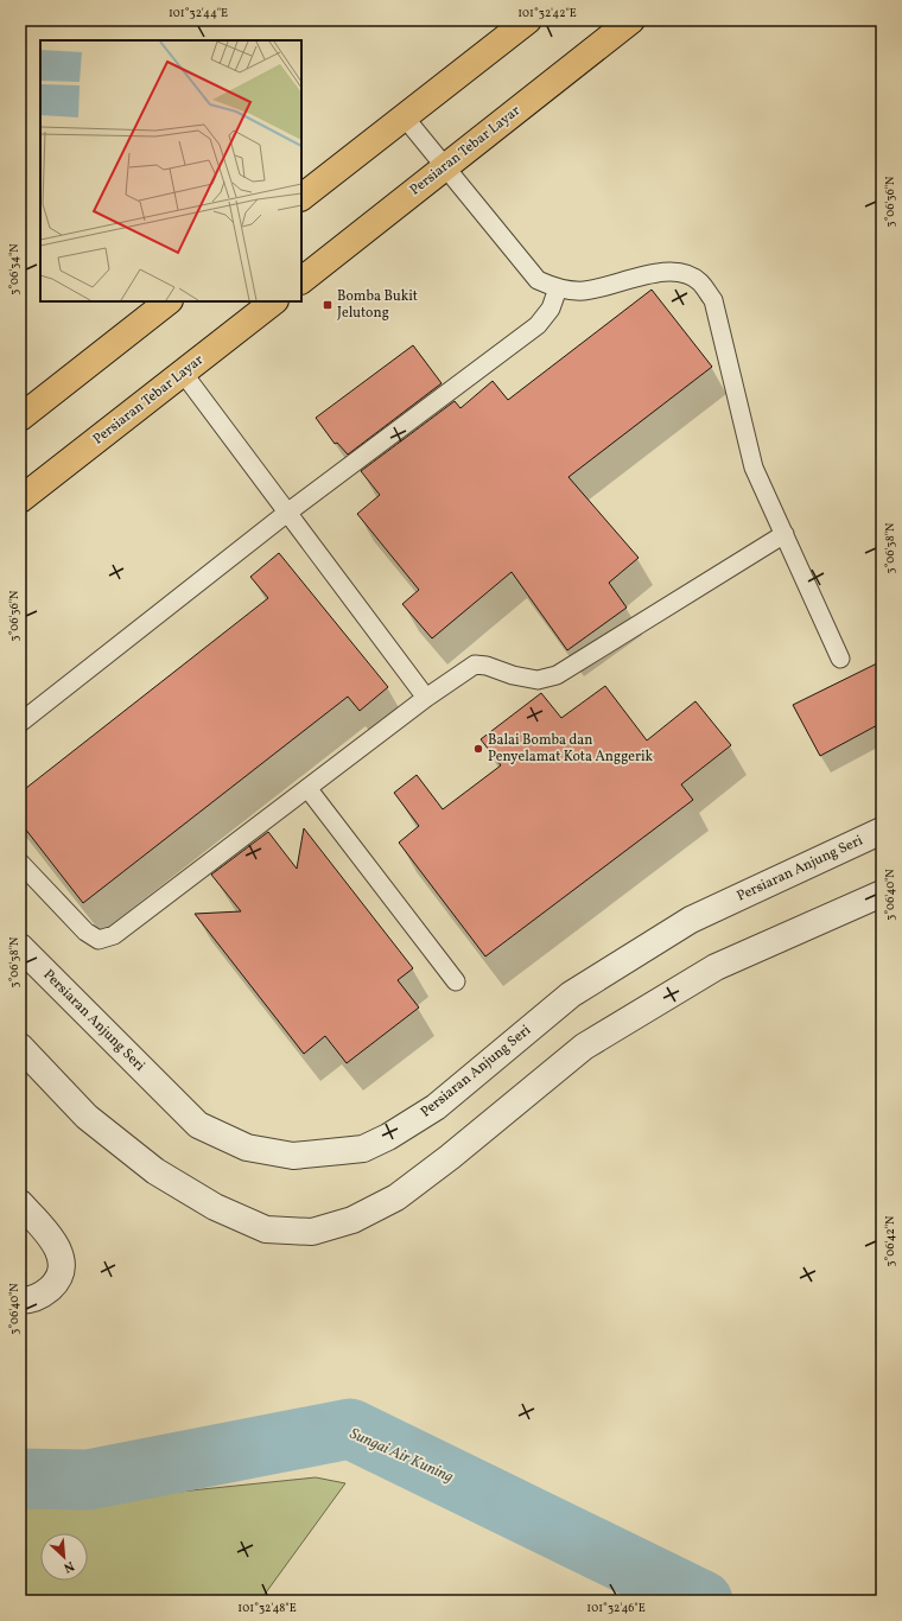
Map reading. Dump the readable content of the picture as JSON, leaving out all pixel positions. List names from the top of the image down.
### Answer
{
  "streets": {
    "main road": ["Persiaran Tebar Layar"],
    "street": ["Persiaran Anjung Seri"]
  },
  "water": ["Sungai Air Kuning"],
  "places": {
    "transit": ["Bomba Bukit Jelutong"],
    "other": ["Balai Bomba dan Penyelamat Kota Anggerik"]
  },
  "north": "bottom right",
  "coordinates": [
    "101°32'44\"E",
    "101°32'42\"E",
    "3°06'36\"N",
    "3°06'34\"N",
    "3°06'38\"N",
    "3°06'40\"N",
    "3°06'42\"N",
    "101°32'48\"E",
    "101°32'46\"E"
  ]
}
